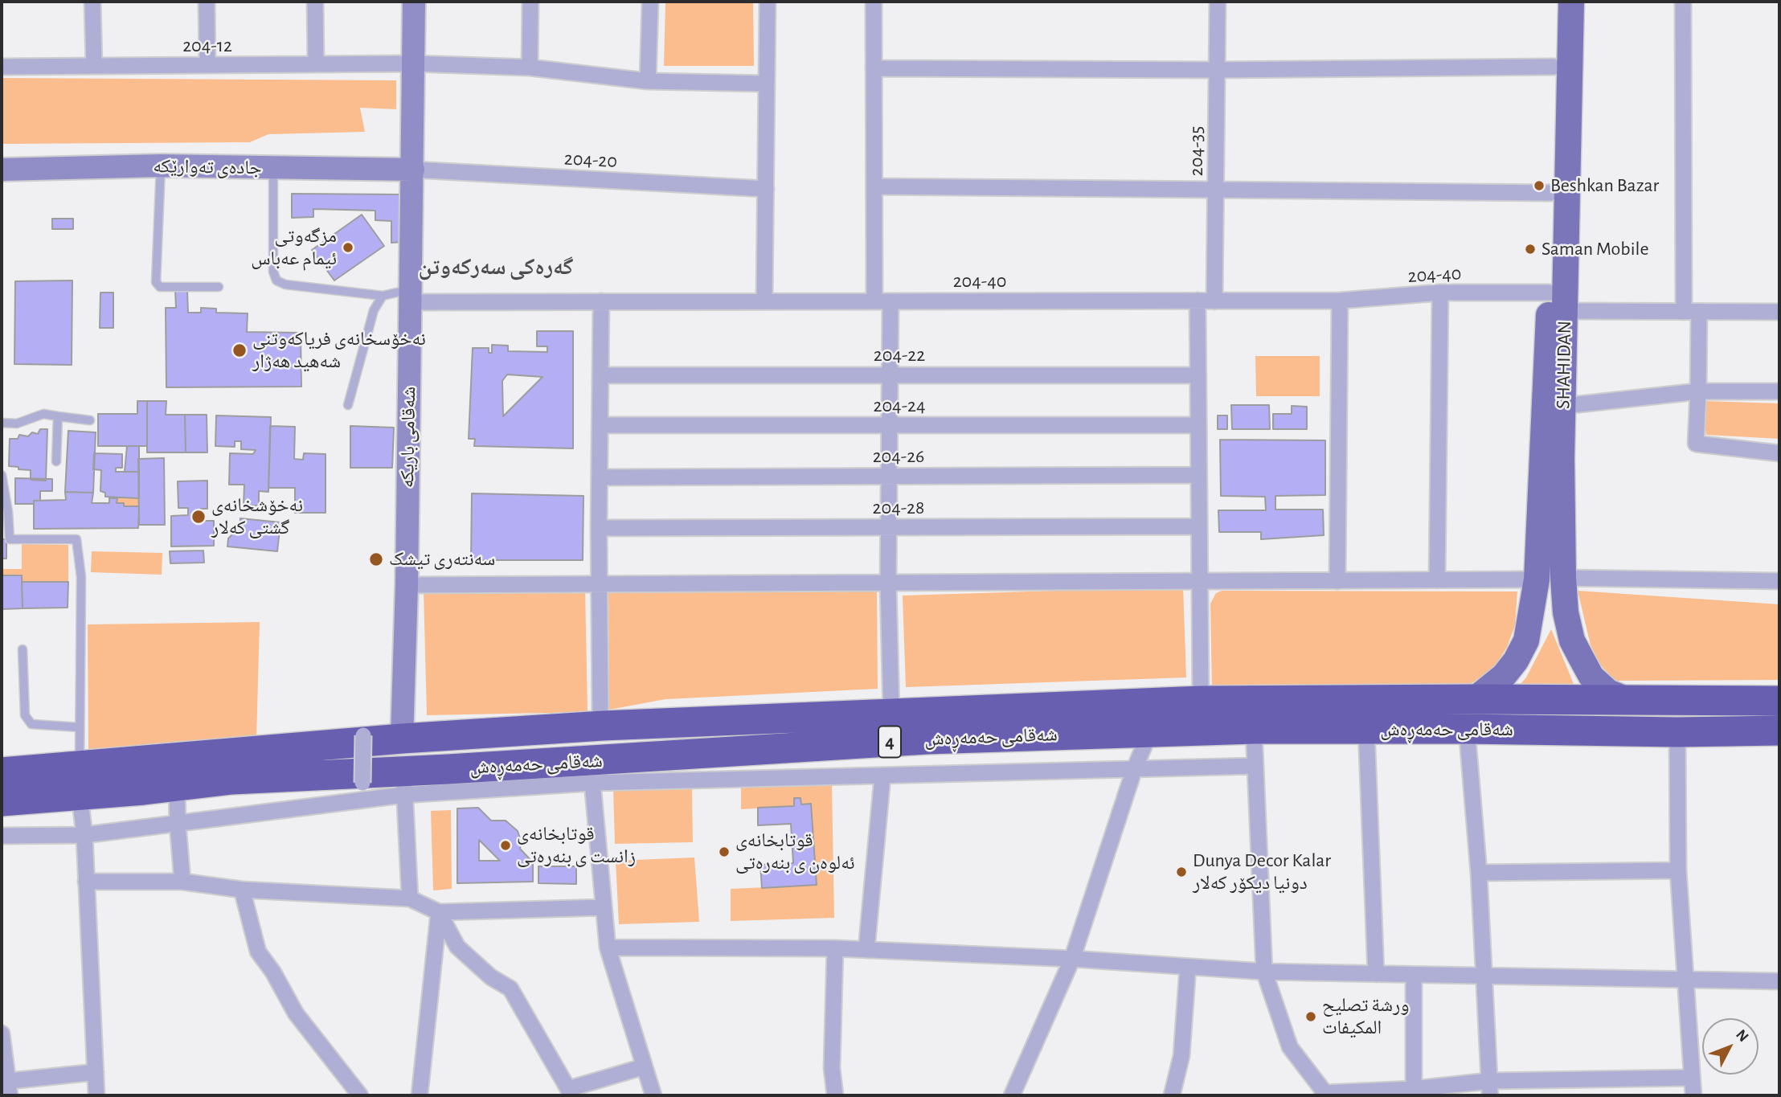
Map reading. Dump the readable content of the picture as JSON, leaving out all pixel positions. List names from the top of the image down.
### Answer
{
  "streets": {
    "highway": ["شەقامی حەمەڕەش", "4"],
    "main road": ["SHAHIDAN"],
    "street": [
      "204-12",
      "204-35",
      "204-20",
      "جادەی تەوارێکە",
      "204-40",
      "204-22",
      "204-24",
      "شەقامی باریکە",
      "204-26",
      "204-28"
    ]
  },
  "crossings": [
    ["204-12", "شەقامی باریکە"],
    ["204-35", "204-40"],
    ["204-20", "جادەی تەوارێکە"],
    ["204-20", "شەقامی باریکە"],
    ["جادەی تەوارێکە", "شەقامی باریکە"],
    ["204-40", "شەقامی باریکە"],
    ["SHAHIDAN", "شەقامی حەمەڕەش"],
    ["شەقامی باریکە", "شەقامی حەمەڕەش"]
  ],
  "districts": ["گەرەکی سەرکەوتن"],
  "places": [
    "Beshkan Bazar",
    "مزگەوتی ئیمام عەباس",
    "Saman Mobile",
    "نەخۆسخانەی فریاکەوتنی شەهید هەژار",
    "نەخۆشخانەی گشتی کەلار",
    "سەنتەری تیشک",
    "قوتابخانەی زانست ی بنەرەتی",
    "قوتابخانەی ئەلوەن ی بنەرەتی",
    "Dunya Decor Kalar دونیا دیکۆر کەلار",
    "ورشة تصليح المكيفات"
  ],
  "north": "top right"
}
